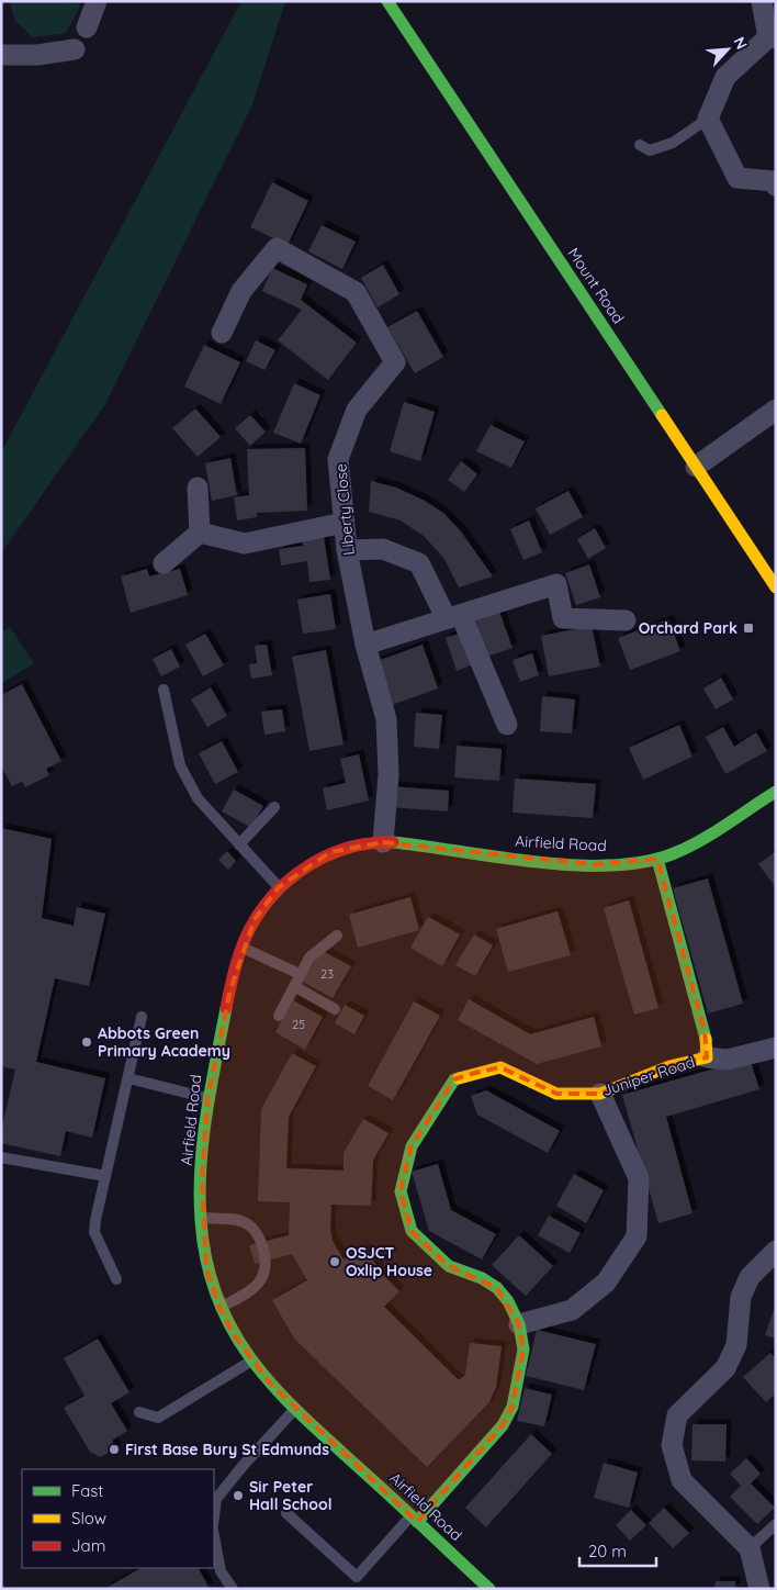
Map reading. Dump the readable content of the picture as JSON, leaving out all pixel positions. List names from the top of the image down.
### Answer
{
  "streets": {
    "street": [
      "Mount Road",
      "Liberty Close",
      "Airfield Road",
      "Juniper Road"
    ]
  },
  "crossings": [
    ["Liberty Close", "Airfield Road"],
    ["Airfield Road", "Juniper Road"]
  ],
  "places": {
    "transit": ["Orchard Park"],
    "other": [
      "Abbots Green Primary Academy",
      "OSJCT Oxlip House",
      "First Base Bury St Edmunds",
      "Sir Peter Hall School"
    ]
  },
  "house_numbers": ["23", "25"],
  "legend": ["Fast", "Slow", "Jam"],
  "scale_bar": "20 m",
  "north": "top right"
}
